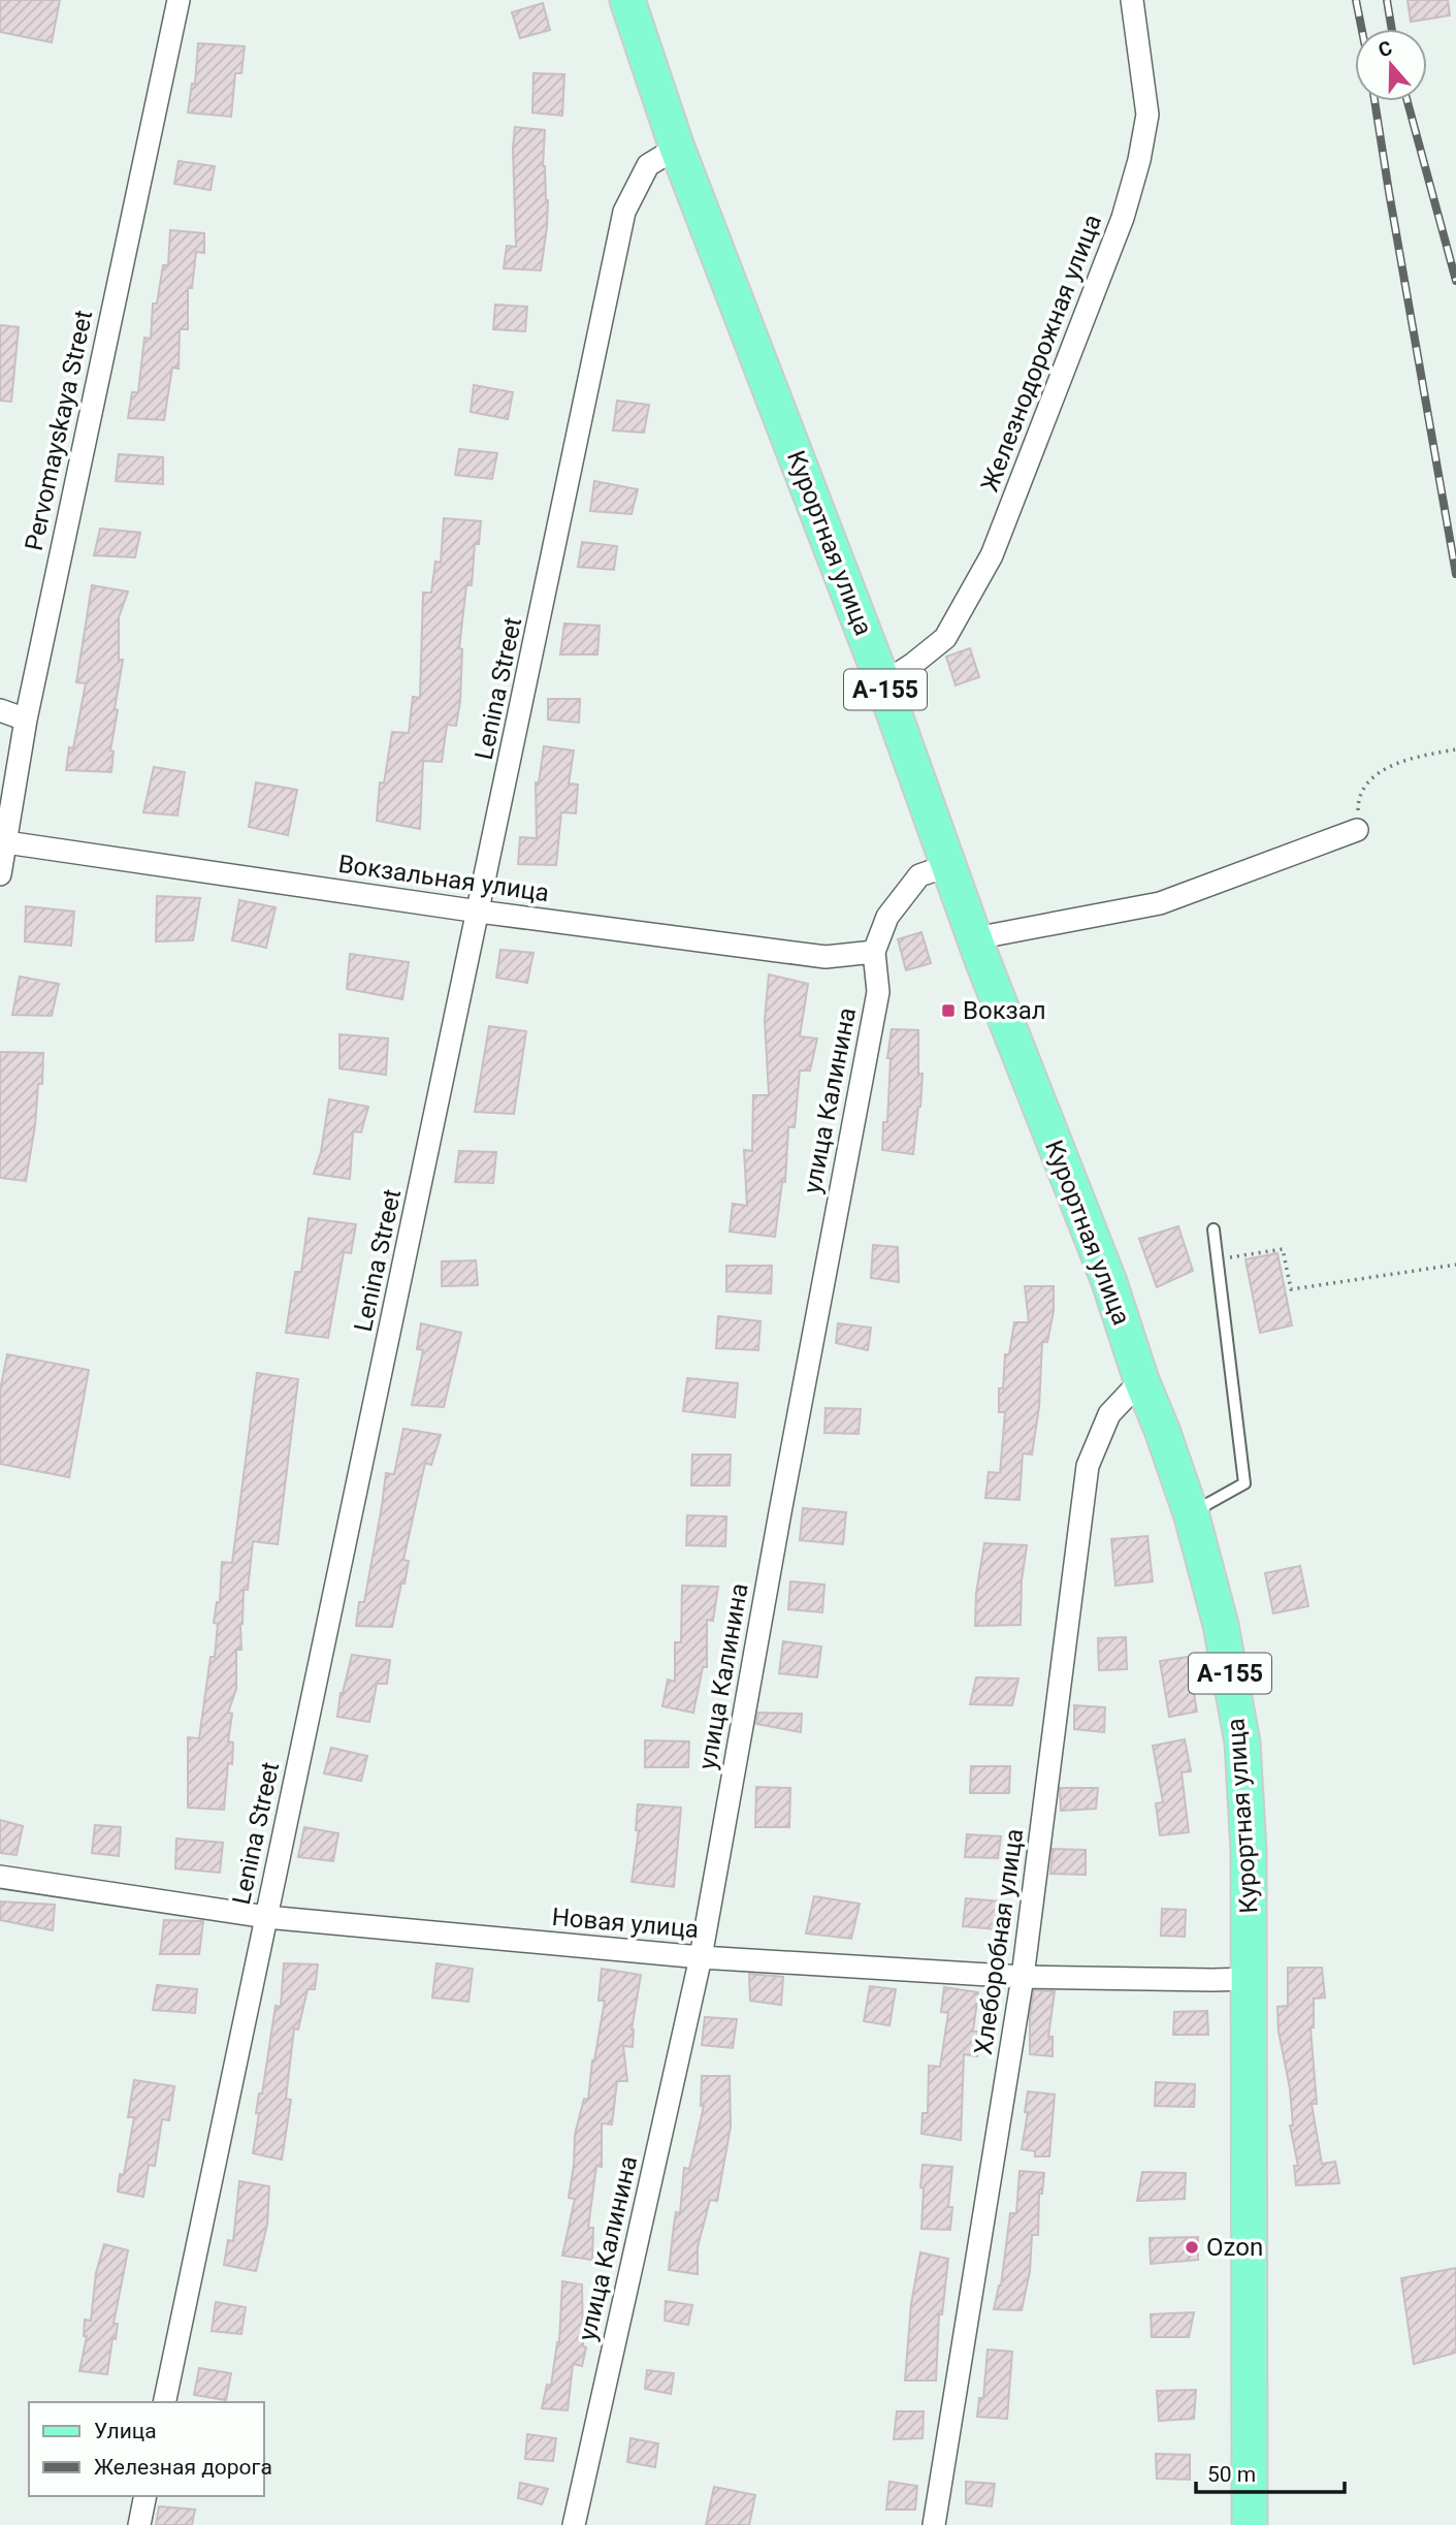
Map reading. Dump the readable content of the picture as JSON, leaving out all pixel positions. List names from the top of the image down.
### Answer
{
  "streets": {
    "main road": ["Курортная улица", "А-155"],
    "street": [
      "Железнодорожная улица",
      "Pervomayskaya Street",
      "Lenina Street",
      "Вокзальная улица",
      "улица Калинина",
      "Новая улица",
      "Хлеборобная улица"
    ]
  },
  "crossings": [
    ["Железнодорожная улица", "Курортная улица"],
    ["Pervomayskaya Street", "Вокзальная улица"],
    ["Курортная улица", "Lenina Street"],
    ["Курортная улица", "улица Калинина"],
    ["Курортная улица", "Новая улица"],
    ["Курортная улица", "Хлеборобная улица"],
    ["Lenina Street", "Вокзальная улица"],
    ["Lenina Street", "Новая улица"],
    ["Вокзальная улица", "улица Калинина"],
    ["улица Калинина", "Новая улица"],
    ["Новая улица", "Хлеборобная улица"]
  ],
  "places": {
    "transit": ["Вокзал"],
    "other": ["Ozon"]
  },
  "legend": ["Улица", "Железная дорога"],
  "scale_bar": "50 m",
  "north": "top"
}
